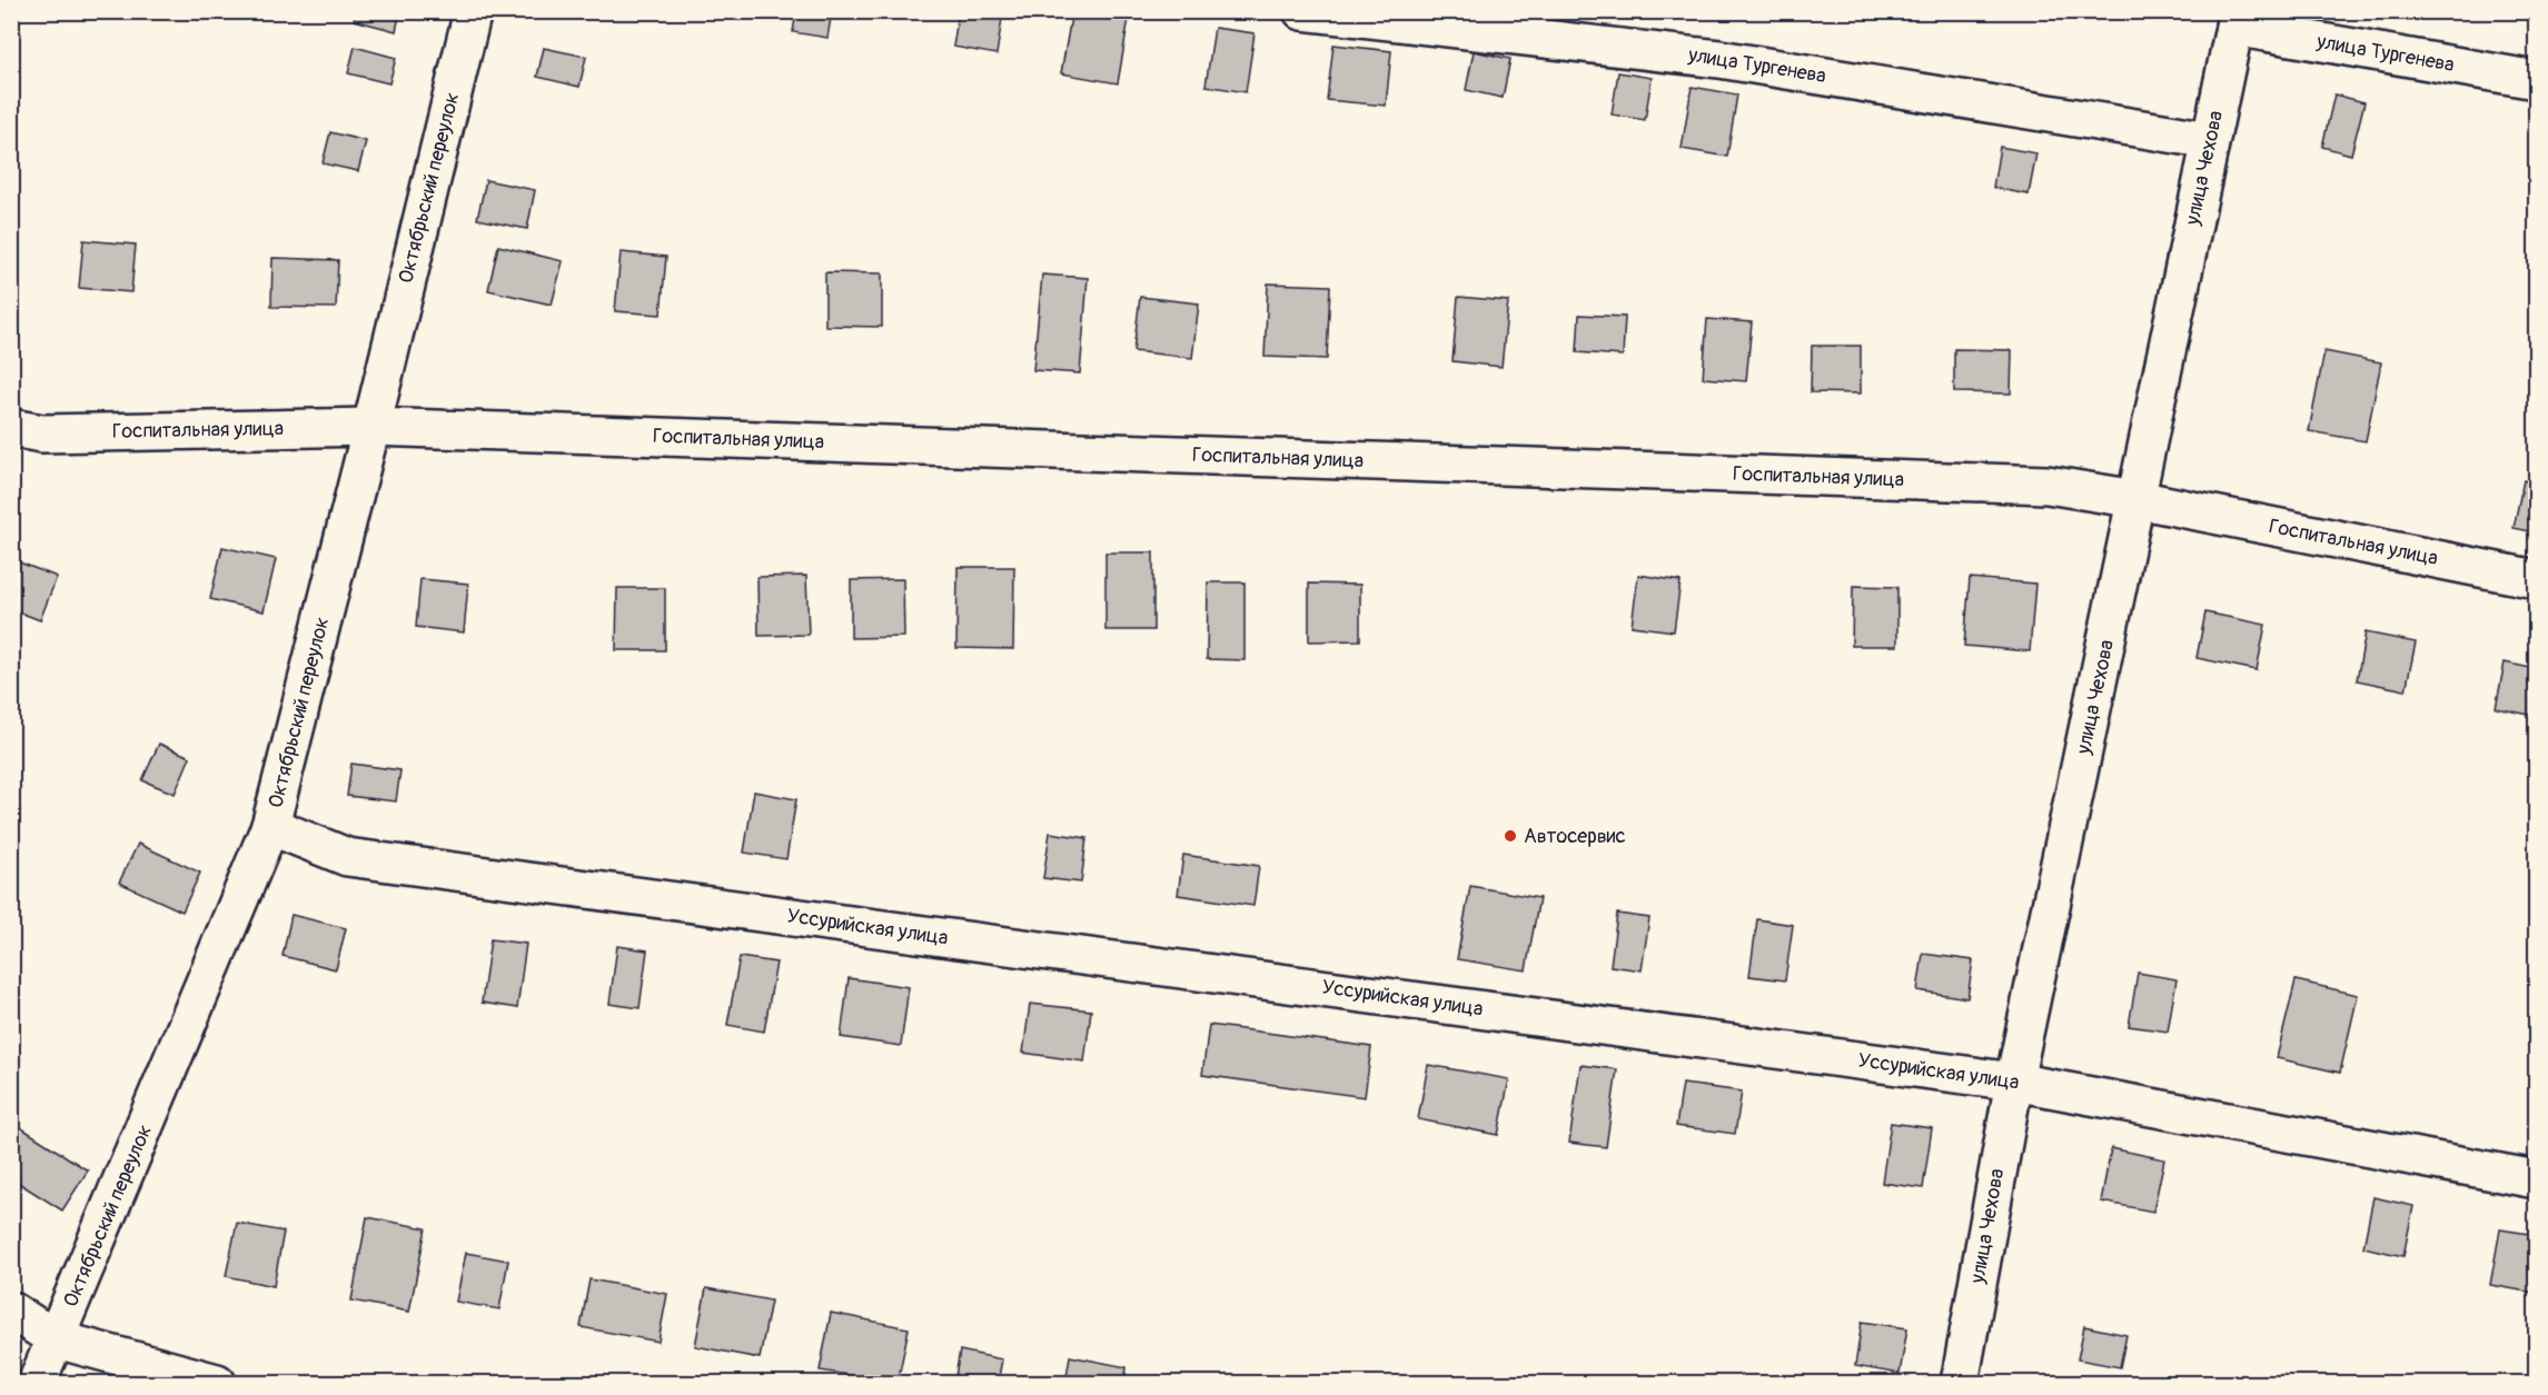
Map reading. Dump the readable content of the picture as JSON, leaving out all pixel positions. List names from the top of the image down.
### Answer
{
  "streets": {
    "street": [
      "улица Тургенева",
      "улица Чехова",
      "Октябрьский переулок",
      "Госпитальная улица",
      "Уссурийская улица"
    ]
  },
  "crossings": [
    ["улица Тургенева", "улица Чехова"],
    ["улица Чехова", "Госпитальная улица"],
    ["улица Чехова", "Уссурийская улица"],
    ["Октябрьский переулок", "Госпитальная улица"],
    ["Октябрьский переулок", "Уссурийская улица"]
  ],
  "places": ["Автосервис"]
}
